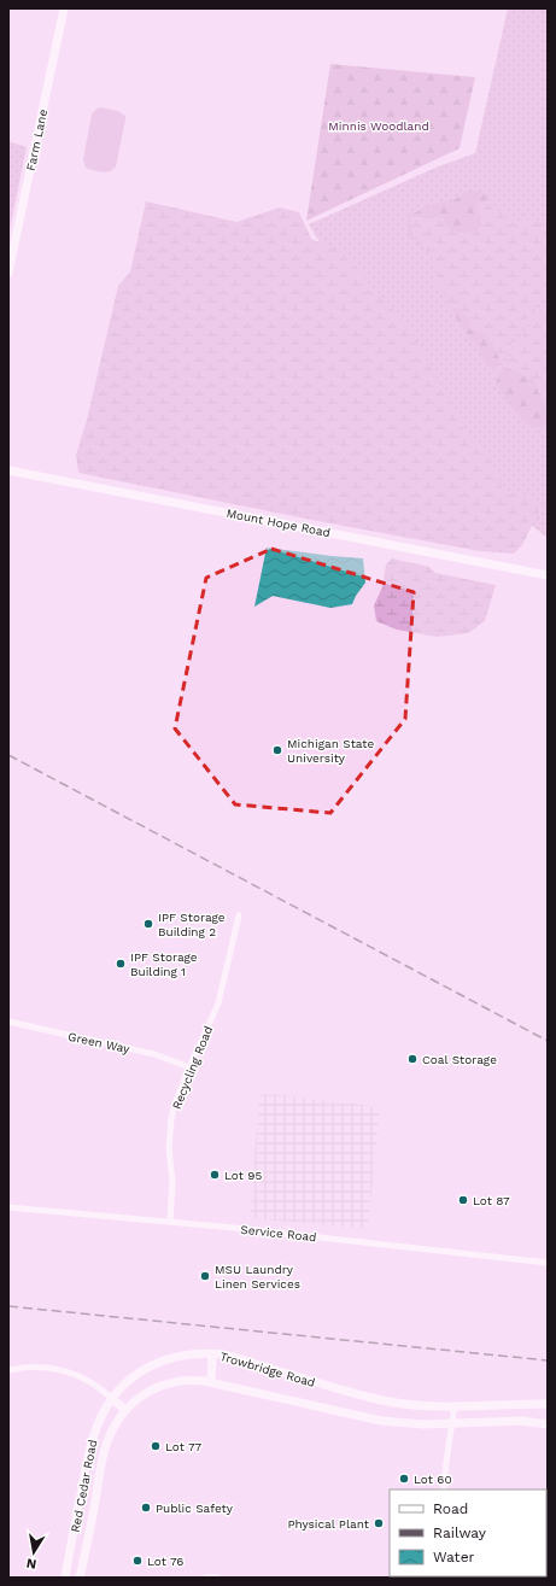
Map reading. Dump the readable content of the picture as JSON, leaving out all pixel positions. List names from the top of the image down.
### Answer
{
  "streets": {
    "street": [
      "Farm Lane",
      "Mount Hope Road",
      "Green Way",
      "Recycling Road",
      "Service Road",
      "Trowbridge Road",
      "Red Cedar Road"
    ]
  },
  "crossings": [
    ["Green Way", "Recycling Road"],
    ["Recycling Road", "Service Road"],
    ["Trowbridge Road", "Red Cedar Road"]
  ],
  "parks": ["Minnis Woodland"],
  "places": [
    "Michigan State University",
    "IPF Storage Building 2",
    "IPF Storage Building 1",
    "Coal Storage",
    "Lot 95",
    "Lot 87",
    "MSU Laundry Linen Services",
    "Lot 77",
    "Lot 60",
    "Public Safety",
    "Physical Plant",
    "Lot 76"
  ],
  "legend": ["Road", "Railway", "Water"],
  "north": "bottom"
}
